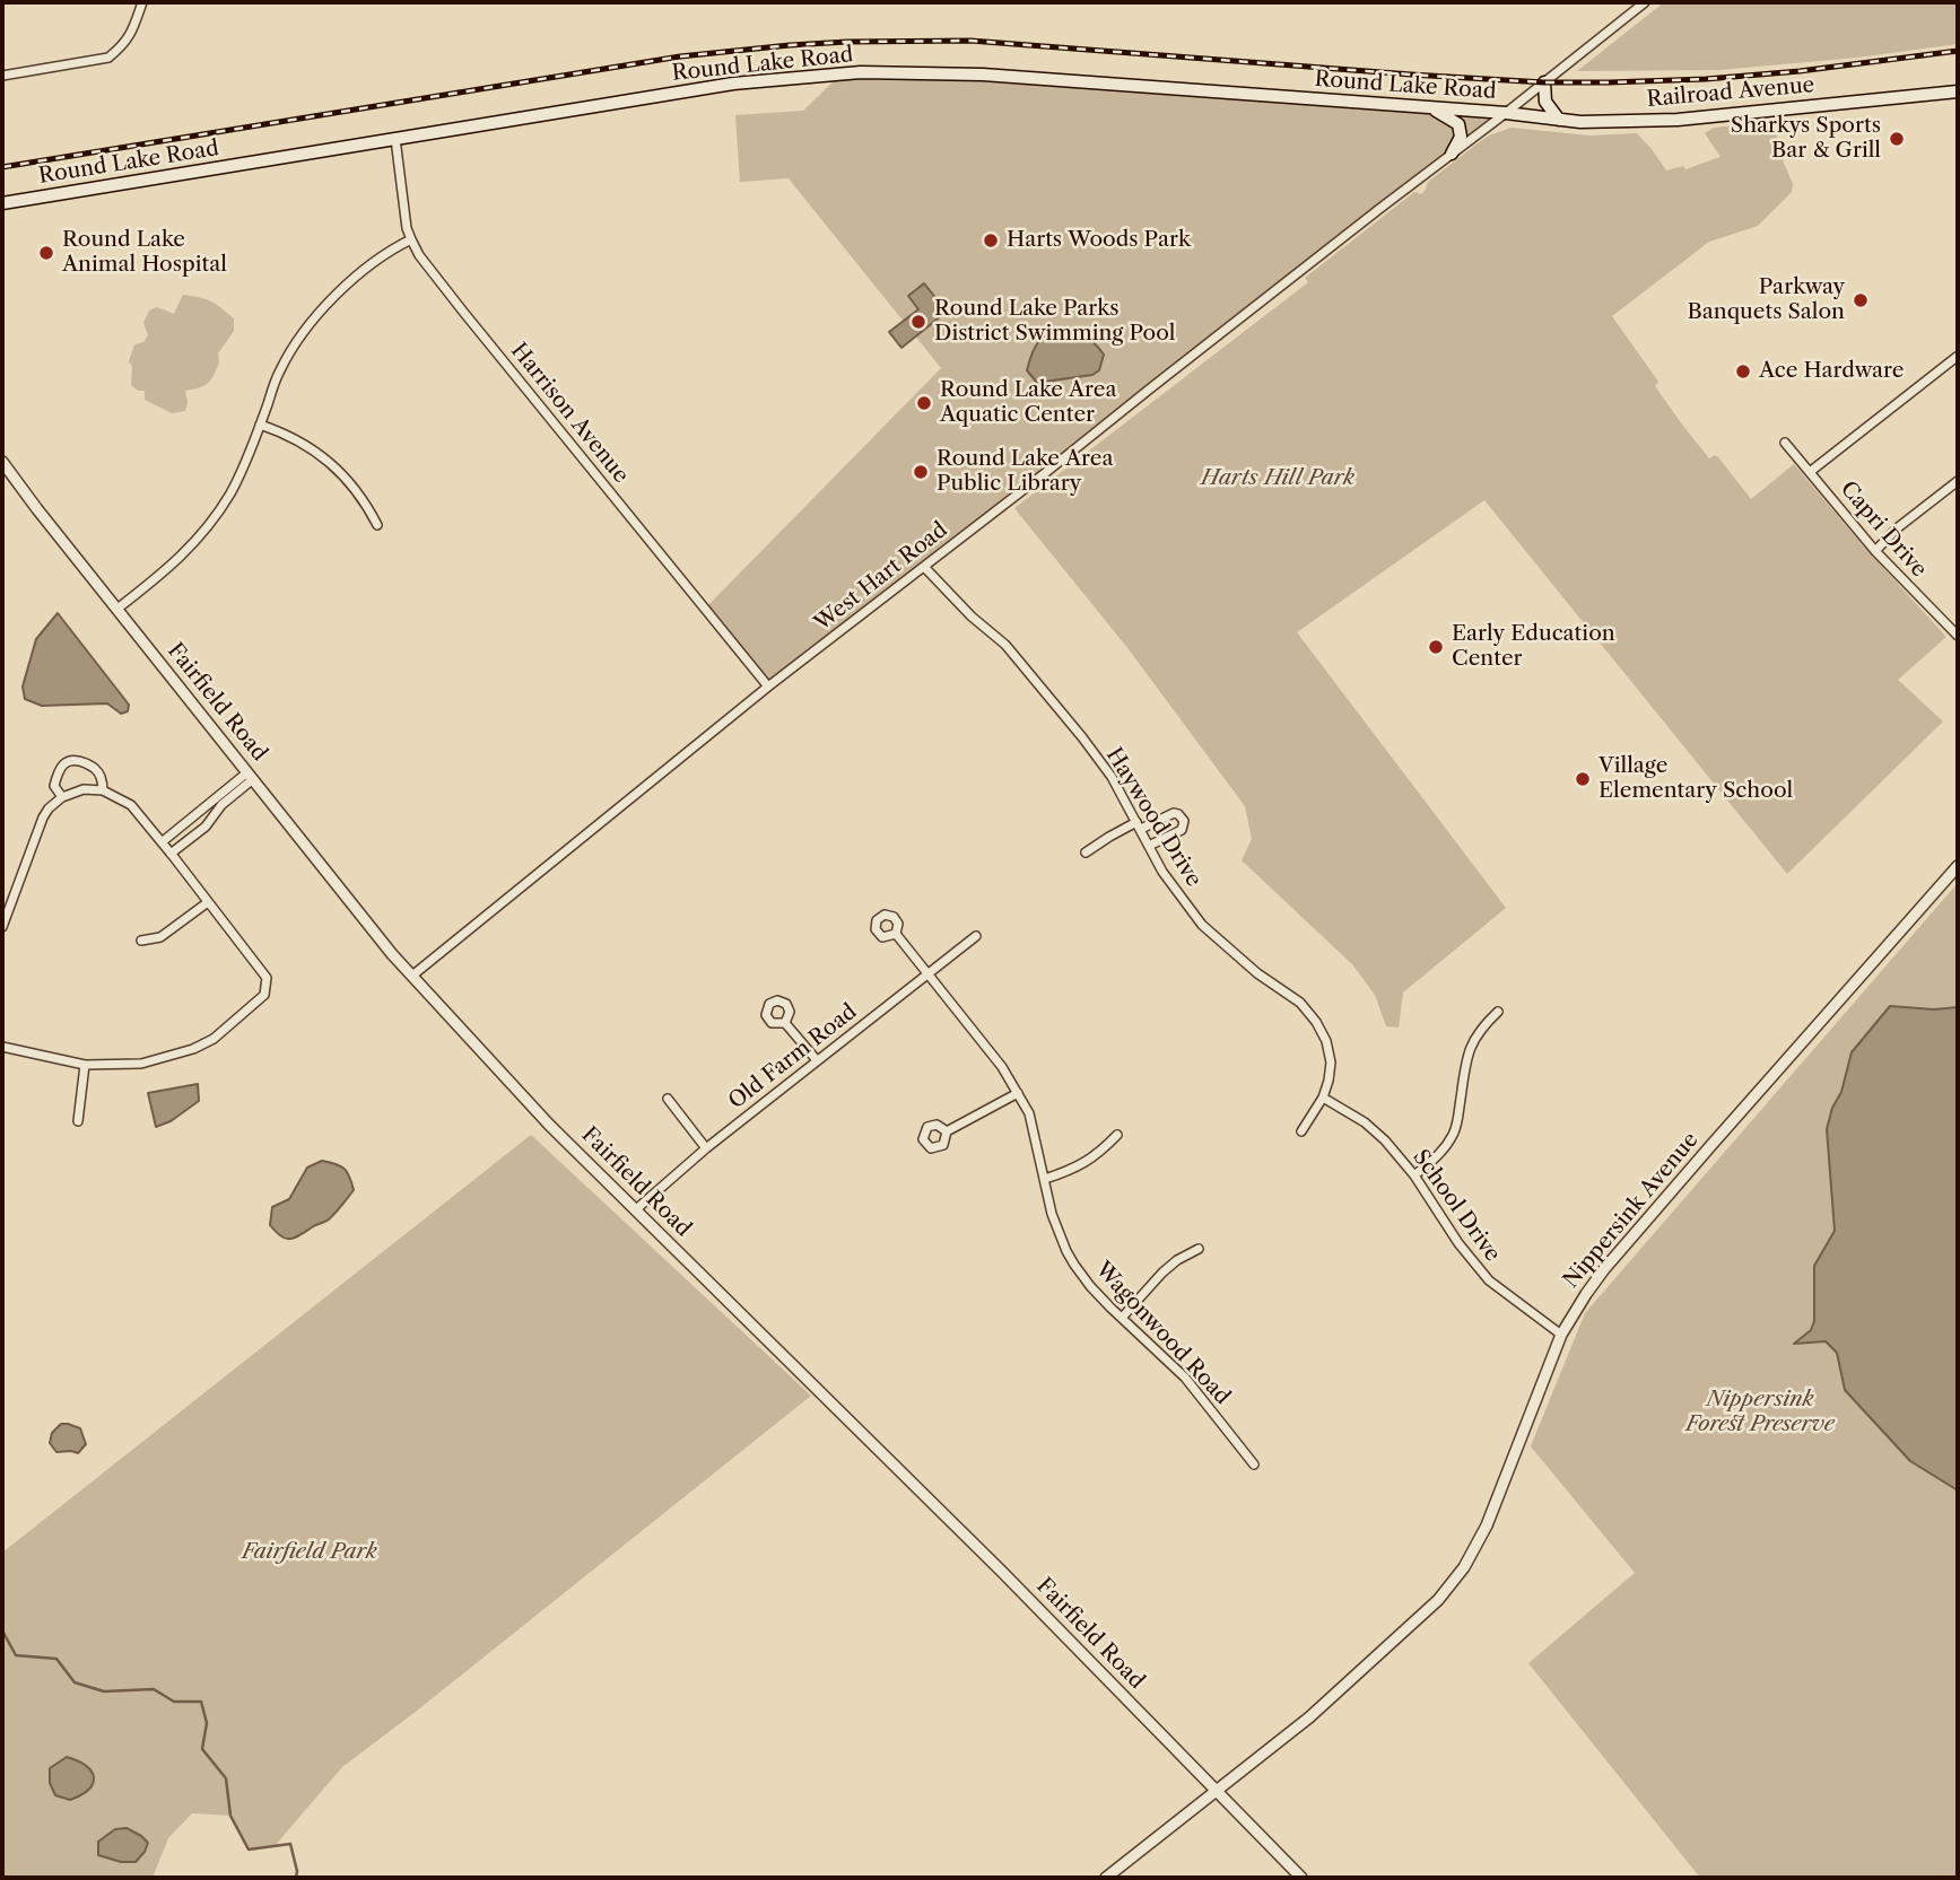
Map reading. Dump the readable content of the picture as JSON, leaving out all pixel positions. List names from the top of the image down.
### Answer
{
  "streets": {
    "main road": ["Round Lake Road", "Railroad Avenue"],
    "street": [
      "Harrison Avenue",
      "Capri Drive",
      "West Hart Road",
      "Fairfield Road",
      "Haywood Drive",
      "Old Farm Road",
      "School Drive",
      "Nippersink Avenue",
      "Wagonwood Road"
    ]
  },
  "crossings": [
    ["Round Lake Road", "Railroad Avenue"],
    ["Round Lake Road", "Harrison Avenue"],
    ["Round Lake Road", "West Hart Road"],
    ["Railroad Avenue", "West Hart Road"],
    ["Harrison Avenue", "West Hart Road"],
    ["West Hart Road", "Fairfield Road"],
    ["West Hart Road", "Haywood Drive"],
    ["Fairfield Road", "Old Farm Road"],
    ["Fairfield Road", "Nippersink Avenue"],
    ["Haywood Drive", "School Drive"],
    ["Old Farm Road", "Wagonwood Road"],
    ["School Drive", "Nippersink Avenue"]
  ],
  "parks": ["Harts Hill Park", "Nippersink Forest Preserve", "Fairfield Park"],
  "places": [
    "Sharkys Sports Bar & Grill",
    "Harts Woods Park",
    "Round Lake Animal Hospital",
    "Parkway Banquets Salon",
    "Round Lake Parks District Swimming Pool",
    "Ace Hardware",
    "Round Lake Area Aquatic Center",
    "Round Lake Area Public Library",
    "Early Education Center",
    "Village Elementary School"
  ]
}
